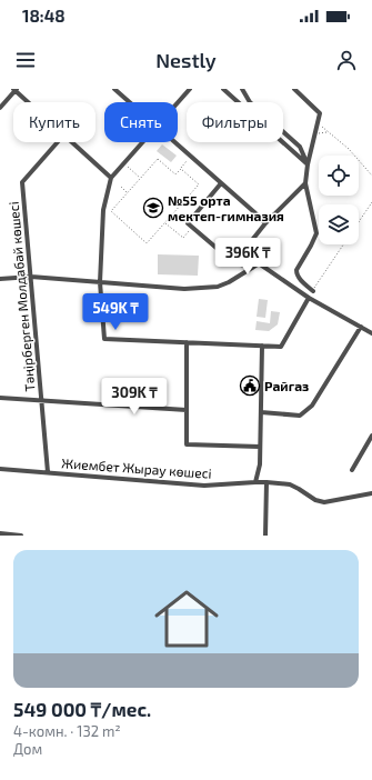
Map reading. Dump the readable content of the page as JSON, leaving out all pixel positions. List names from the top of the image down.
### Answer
{
  "streets": {
    "street": ["Тәңірберген Молдабай көшесі", "Жиембет Жырау көшесі"]
  },
  "crossings": [
    ["Тәңірберген Молдабай көшесі", "Жиембет Жырау көшесі"]
  ],
  "places": {
    "school or university": ["№55 орта мектеп-гимназия"],
    "public building": ["Райгаз"]
  },
  "page": {
    "status": "18:48",
    "header": "Nestly",
    "chip": ["Купить", "Снять", "Фильтры"],
    "price": ["396K ₸", "549K ₸", "309K ₸"],
    "list": [
      {
        "name": "549 000 ₸/мес.",
        "note": "4-комн. · 132 m² · Дом"
      }
    ]
  }
}
